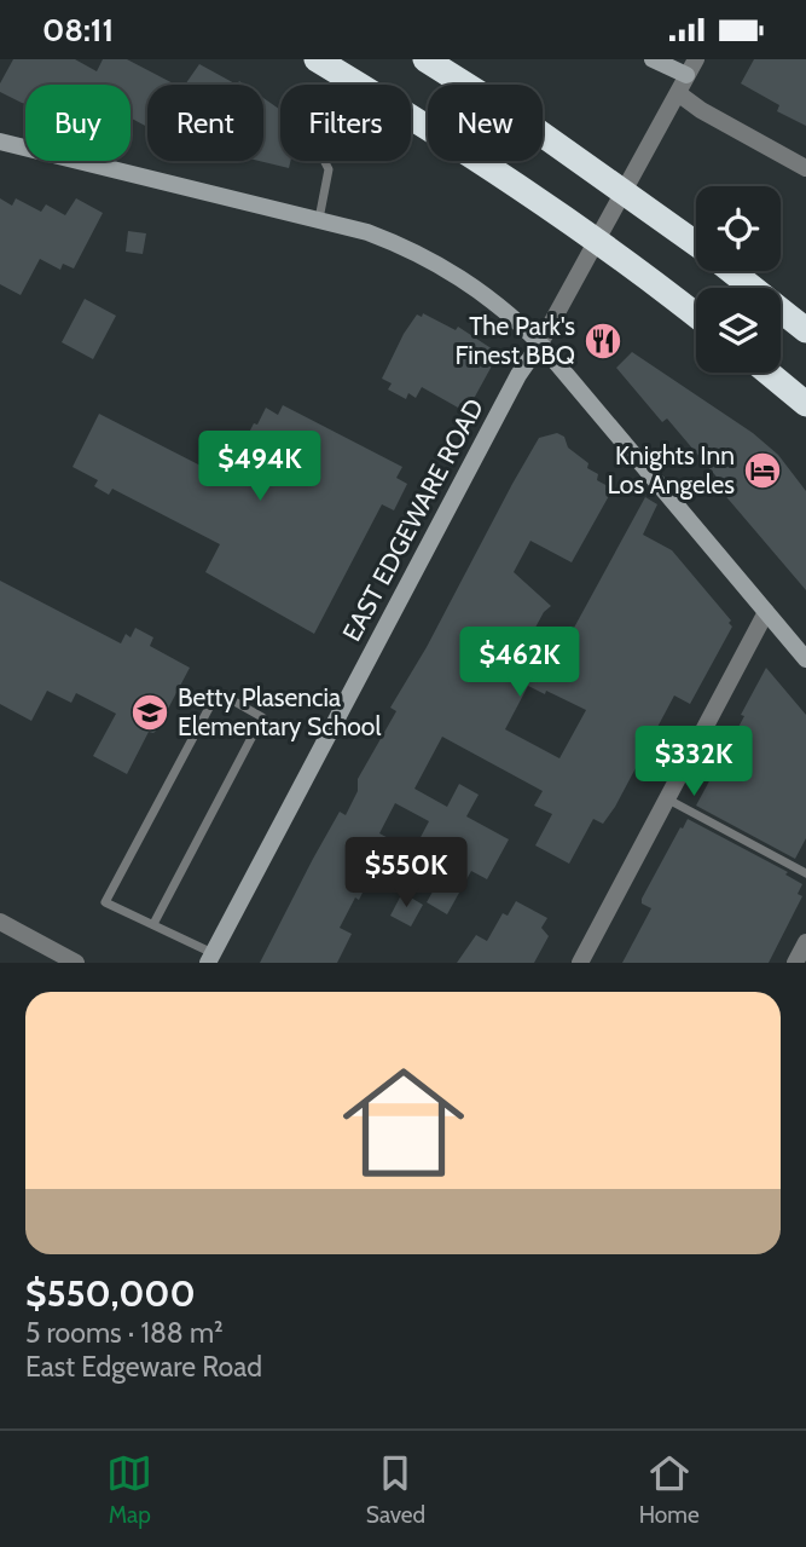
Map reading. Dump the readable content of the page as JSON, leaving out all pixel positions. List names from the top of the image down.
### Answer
{
  "streets": {
    "main road": ["EAST EDGEWARE ROAD"]
  },
  "places": {
    "restaurant": ["The Park's Finest BBQ"],
    "hotel": ["Knights Inn Los Angeles"],
    "school or university": ["Betty Plasencia Elementary School"]
  },
  "page": {
    "status": "08:11",
    "chip": [
      "Buy",
      "Rent",
      "Filters",
      "New"
    ],
    "price": [
      "$494K",
      "$462K",
      "$332K",
      "$550K"
    ],
    "list": [
      {
        "name": "$550,000",
        "note": "5 rooms · 188 m² · East Edgeware Road"
      }
    ],
    "tabs": ["Map", "Saved", "Home"]
  }
}
